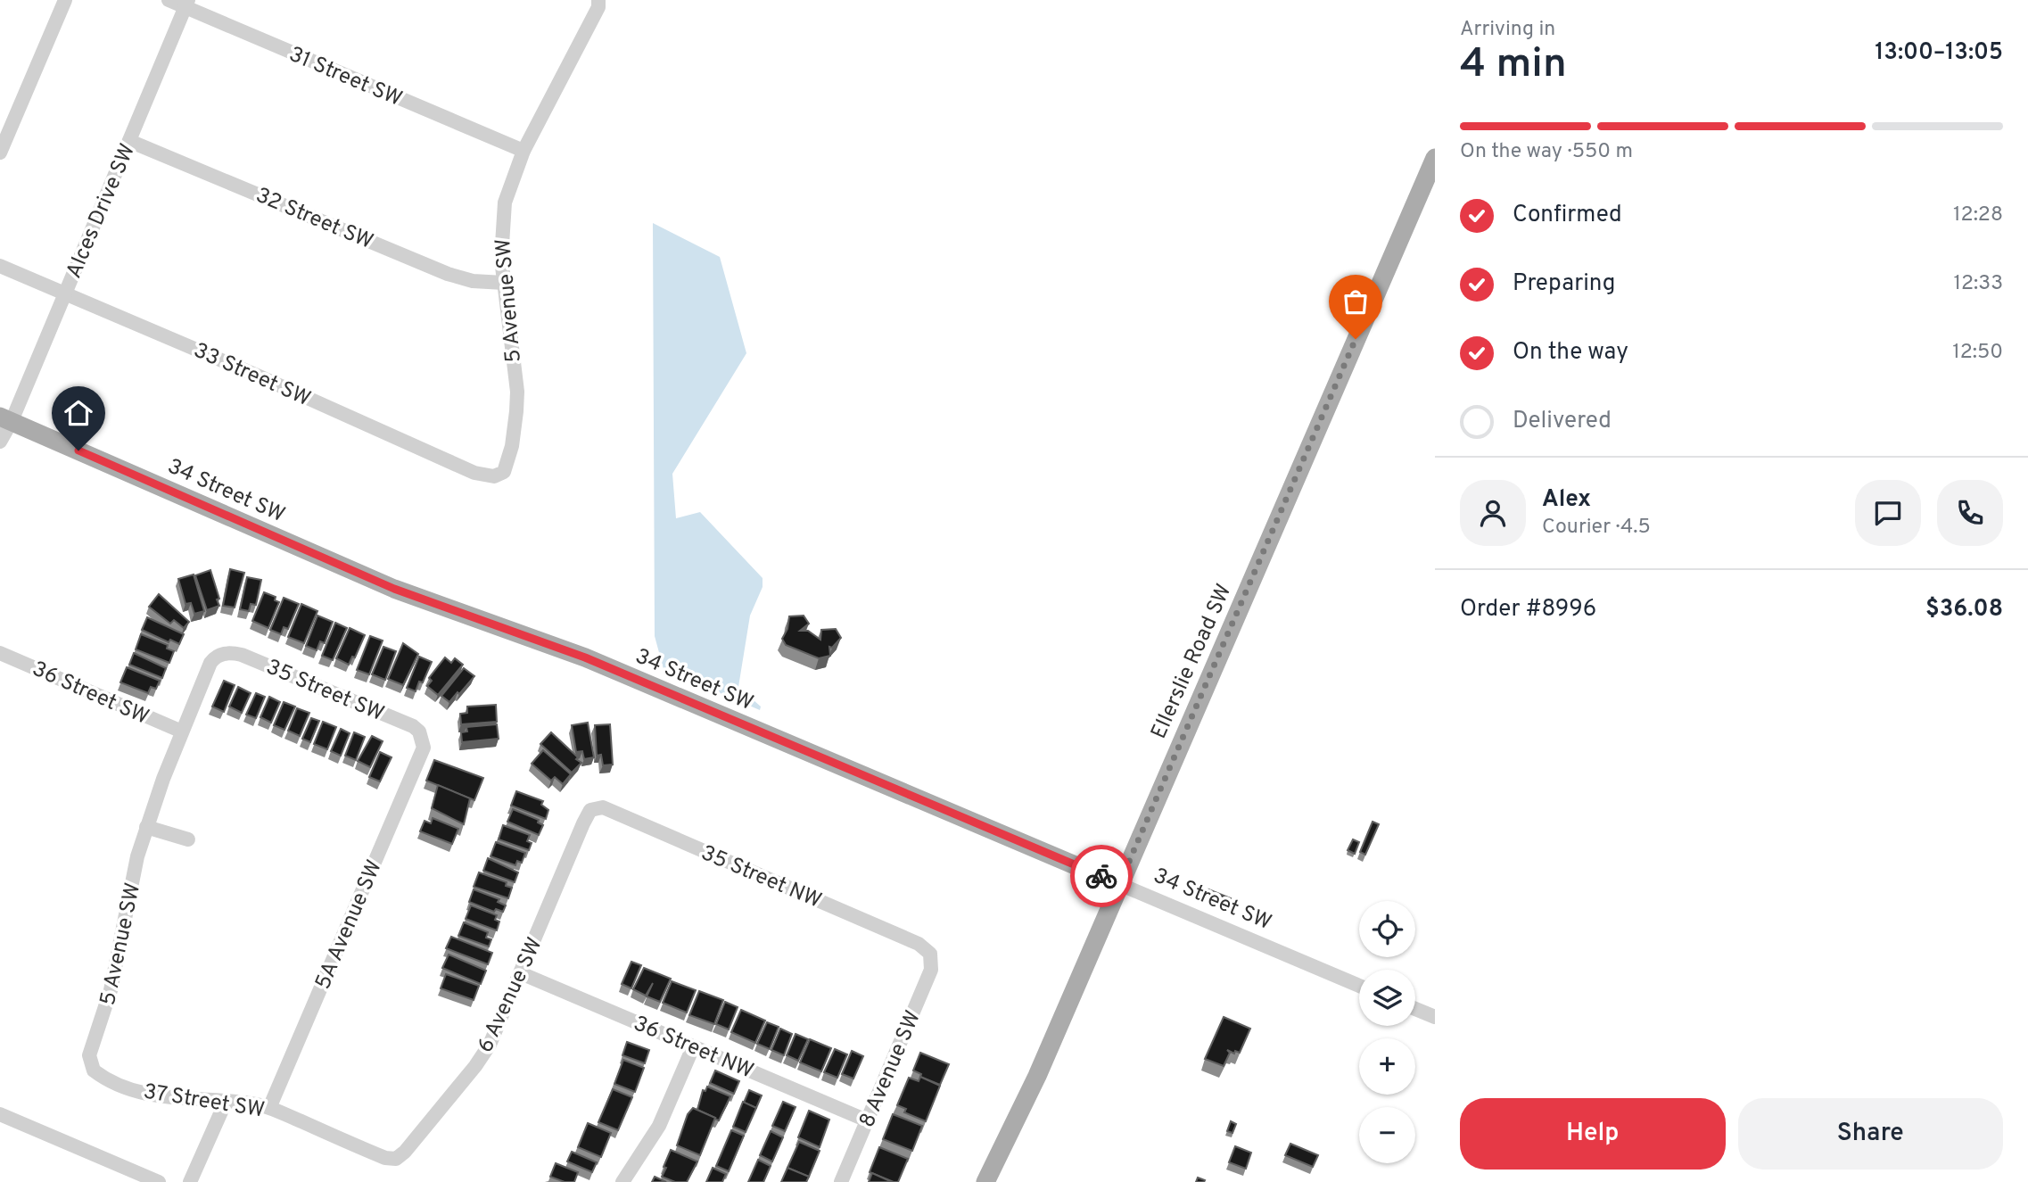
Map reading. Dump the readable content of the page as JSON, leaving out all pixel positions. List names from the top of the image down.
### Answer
{
  "streets": {
    "main road": ["34 Street SW", "Ellerslie Road SW"],
    "street": [
      "31 Street SW",
      "Alces Drive SW",
      "32 Street SW",
      "5 Avenue SW",
      "33 Street SW",
      "35 Street SW",
      "36 Street SW",
      "35 Street NW",
      "5A Avenue SW",
      "6 Avenue SW",
      "36 Street NW",
      "8 Avenue SW",
      "37 Street SW"
    ]
  },
  "crossings": [
    ["31 Street SW", "Alces Drive SW"],
    ["31 Street SW", "5 Avenue SW"],
    ["Alces Drive SW", "32 Street SW"],
    ["Alces Drive SW", "33 Street SW"],
    ["Alces Drive SW", "34 Street SW"],
    ["32 Street SW", "5 Avenue SW"],
    ["5 Avenue SW", "33 Street SW"],
    ["5 Avenue SW", "35 Street SW"],
    ["5 Avenue SW", "36 Street SW"],
    ["5 Avenue SW", "37 Street SW"],
    ["34 Street SW", "Ellerslie Road SW"],
    ["35 Street SW", "5A Avenue SW"],
    ["35 Street NW", "6 Avenue SW"],
    ["35 Street NW", "8 Avenue SW"],
    ["5A Avenue SW", "37 Street SW"],
    ["6 Avenue SW", "36 Street NW"],
    ["6 Avenue SW", "37 Street SW"],
    ["36 Street NW", "8 Avenue SW"]
  ],
  "page": {
    "heading": ["4 min", "Arriving in", "13:00–13:05"],
    "panel": [
      "Alex",
      "Courier · 4.5",
      "Order #8996",
      "$36.08"
    ],
    "bar": "On the way · 550 m",
    "list": [
      ["Confirmed", "12:28"],
      ["Preparing", "12:33"],
      ["On the way", "12:50"],
      "Delivered"
    ],
    "map_buttons": ["+", "−"],
    "buttons": ["Help", "Share"]
  }
}
